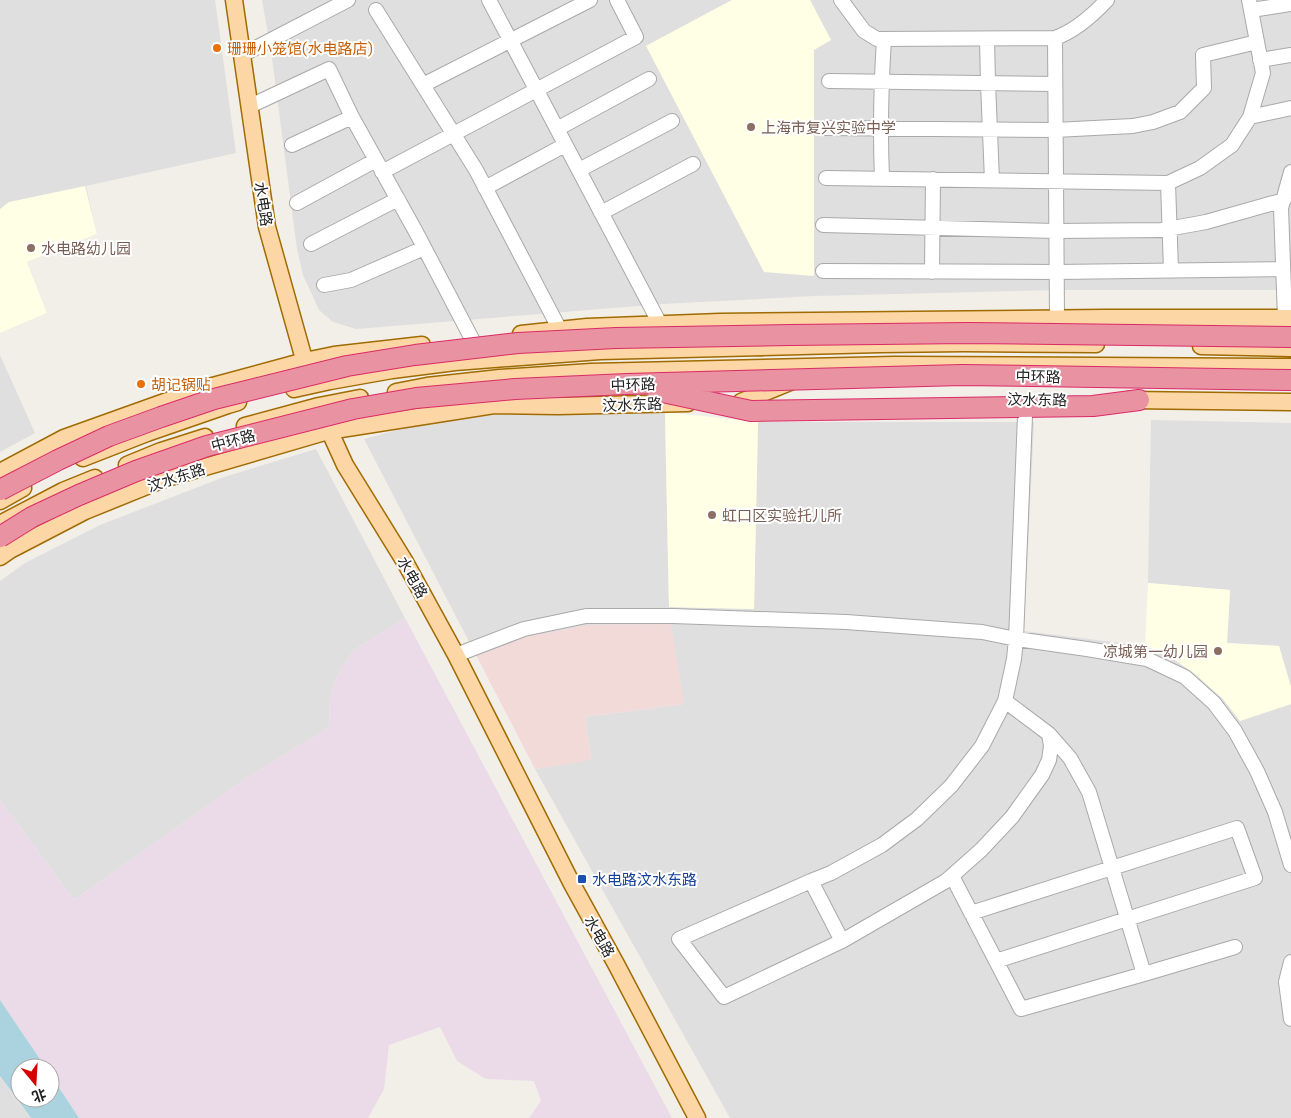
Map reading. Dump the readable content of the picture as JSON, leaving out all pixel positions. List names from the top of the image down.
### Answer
{
  "streets": {
    "highway": ["中环路"],
    "main road": ["水电路", "汶水东路"]
  },
  "crossings": [
    ["水电路", "汶水东路"]
  ],
  "places": {
    "other": [
      "珊珊小笼馆(水电路店)",
      "上海市复兴实验中学",
      "水电路幼儿园",
      "胡记锅贴",
      "虹口区实验托儿所",
      "凉城第一幼儿园"
    ],
    "transit": ["水电路汶水东路"]
  },
  "north": "bottom"
}
